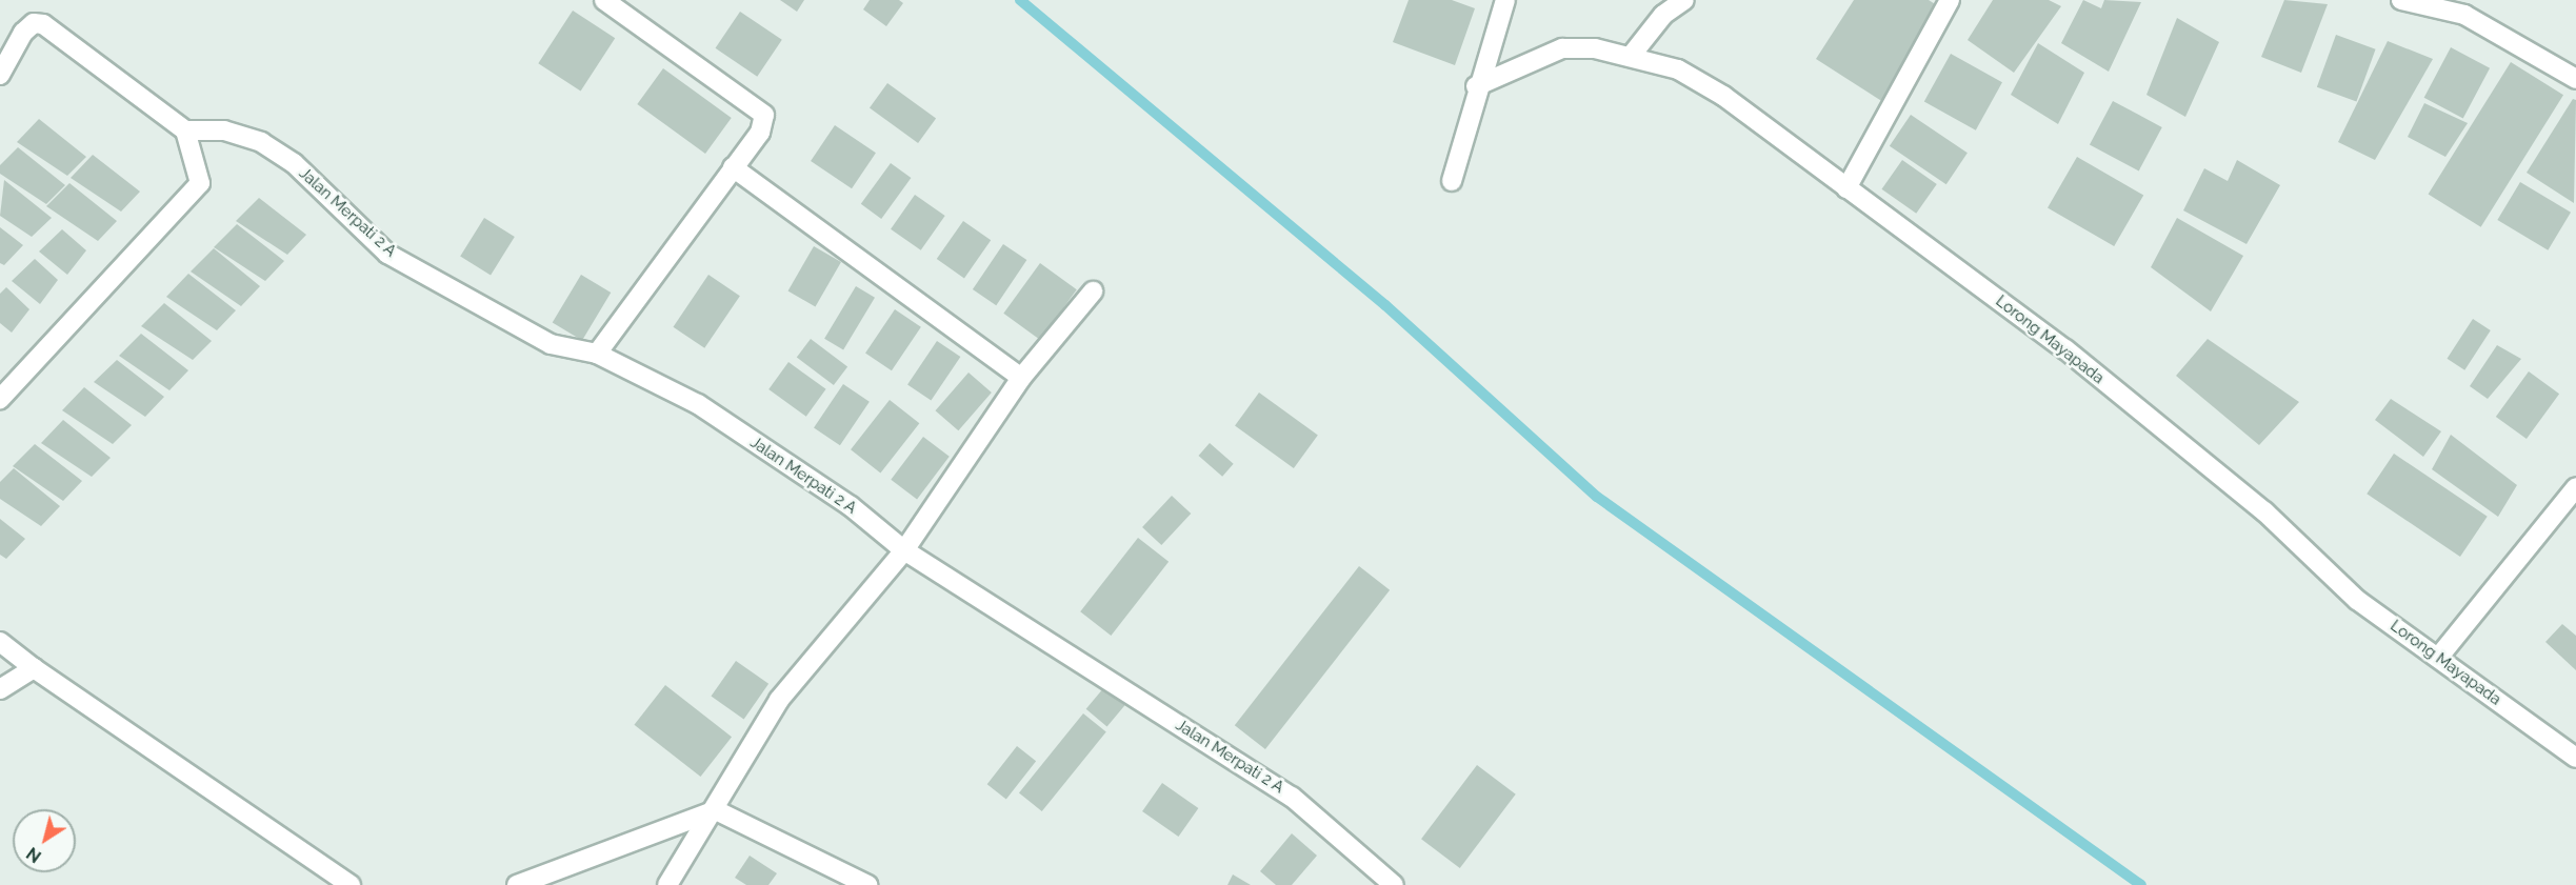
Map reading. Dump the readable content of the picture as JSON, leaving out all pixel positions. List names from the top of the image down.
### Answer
{
  "streets": {
    "street": ["Jalan Merpati 2 A", "Lorong Mayapada"]
  },
  "north": "bottom left"
}
